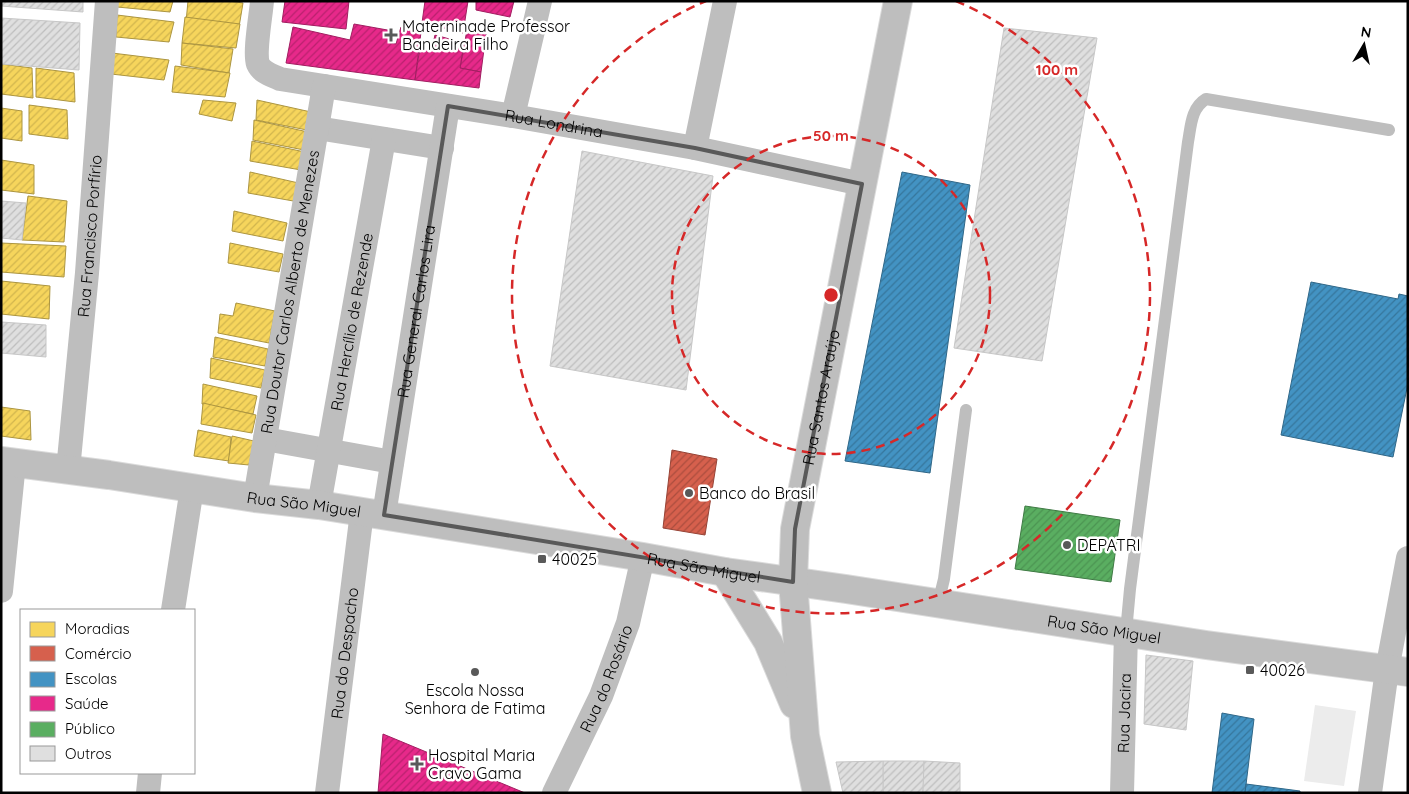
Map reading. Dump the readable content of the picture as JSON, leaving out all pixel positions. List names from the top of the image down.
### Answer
{
  "streets": {
    "main road": ["Rua Santos Araújo", "Rua São Miguel"],
    "street": [
      "Rua Londrina",
      "Rua Francisco Porfírio",
      "Rua Doutor Carlos Alberto de Menezes",
      "Rua General Carlos Lira",
      "Rua Hercílio de Rezende",
      "Rua do Despacho",
      "Rua do Rosário",
      "Rua Jacira"
    ]
  },
  "crossings": [
    ["Rua Londrina", "Rua Doutor Carlos Alberto de Menezes"],
    ["Rua Londrina", "Rua General Carlos Lira"],
    ["Rua Londrina", "Rua Santos Araújo"],
    ["Rua Francisco Porfírio", "Rua São Miguel"],
    ["Rua Doutor Carlos Alberto de Menezes", "Rua São Miguel"],
    ["Rua General Carlos Lira", "Rua São Miguel"],
    ["Rua General Carlos Lira", "Rua do Despacho"],
    ["Rua Hercílio de Rezende", "Rua São Miguel"],
    ["Rua Santos Araújo", "Rua São Miguel"],
    ["Rua São Miguel", "Rua do Despacho"],
    ["Rua São Miguel", "Rua do Rosário"],
    ["Rua São Miguel", "Rua Jacira"]
  ],
  "places": {
    "health": ["Materninade Professor Bandeira Filho", "Hospital Maria Cravo Gama"],
    "other": ["Banco do Brasil", "DEPATRI", "Escola Nossa Senhora de Fatima"],
    "transit": ["40025", "40026"]
  },
  "legend": [
    "Moradias",
    "Comércio",
    "Escolas",
    "Saúde",
    "Público",
    "Outros"
  ],
  "north": "top",
  "rings": ["100 m", "50 m"]
}
